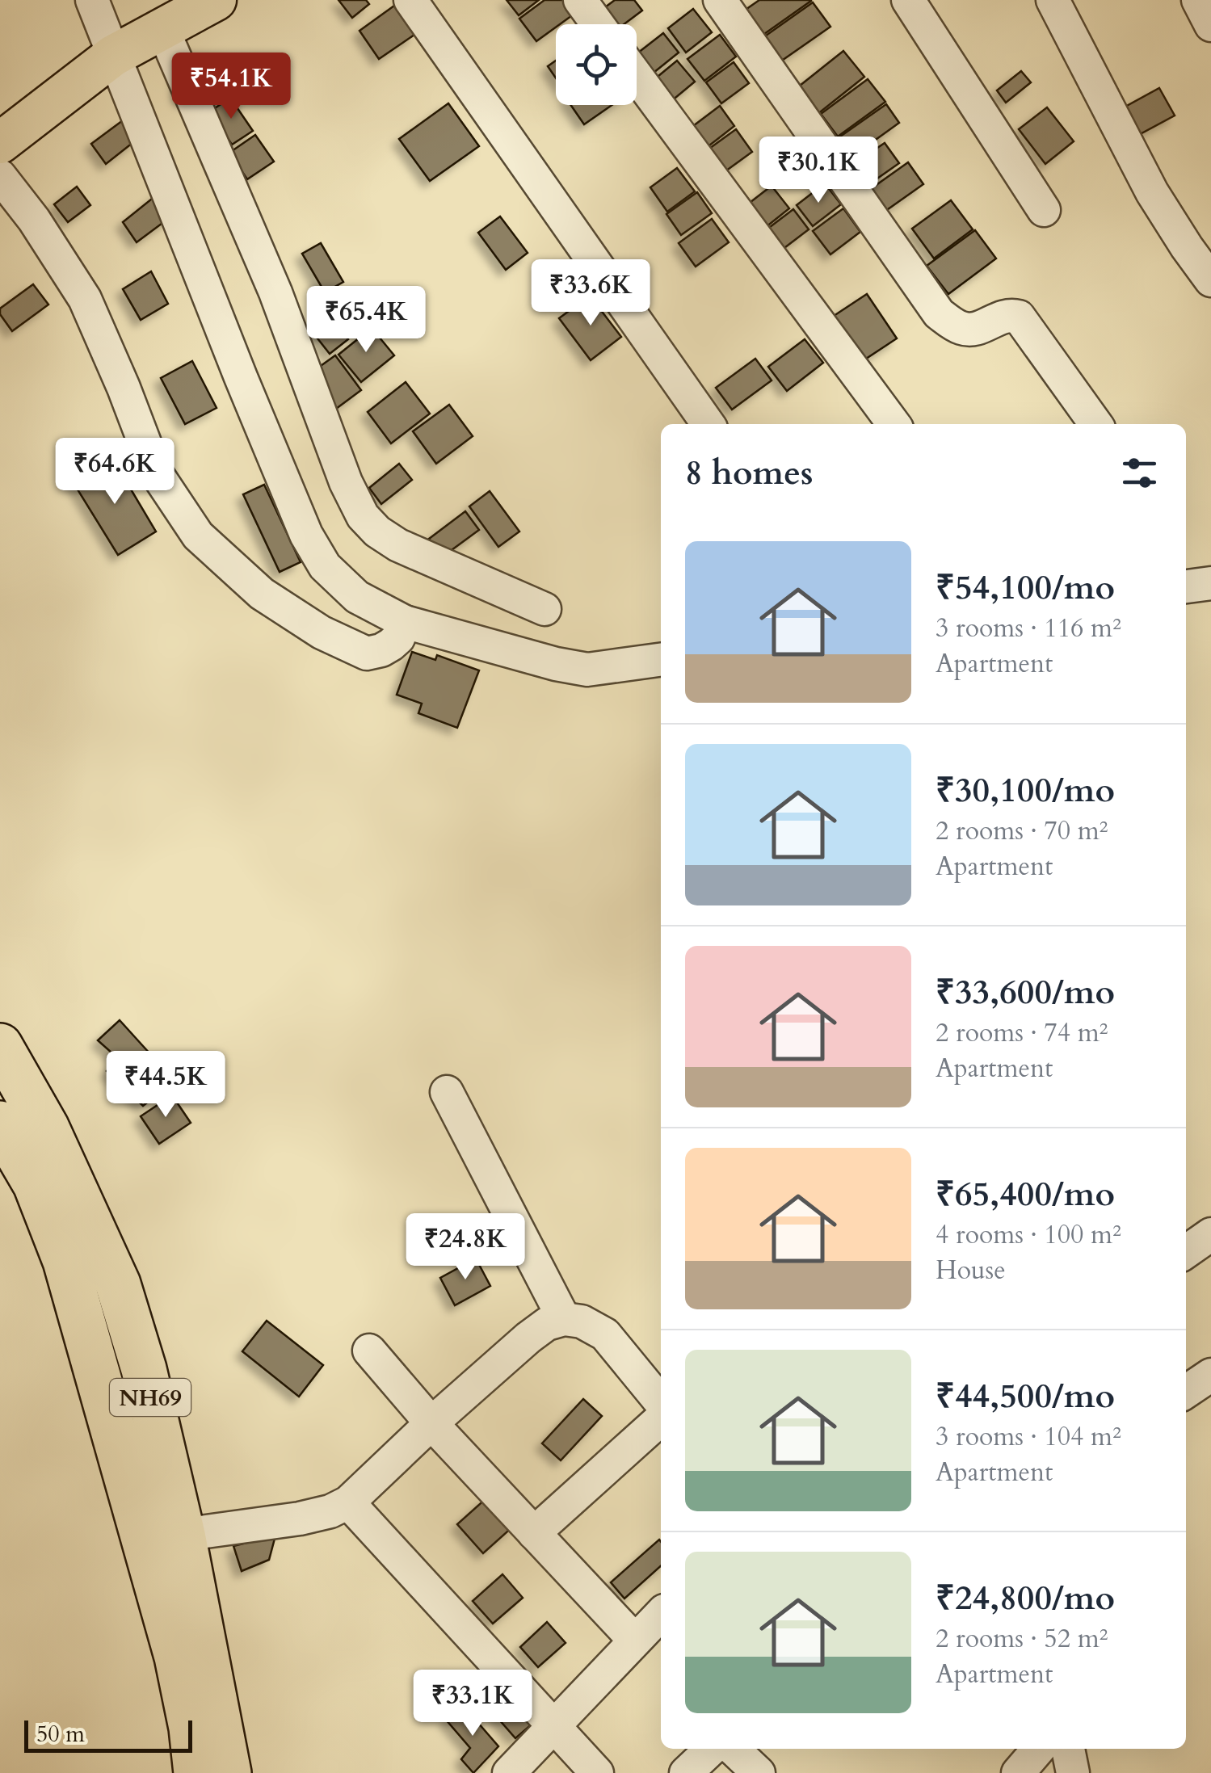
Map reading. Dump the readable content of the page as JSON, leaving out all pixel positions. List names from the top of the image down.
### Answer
{
  "streets": {
    "highway": ["NH69"]
  },
  "scale_bar": "50 m",
  "page": {
    "price": [
      "₹54.1K",
      "₹30.1K",
      "₹33.6K",
      "₹65.4K",
      "₹64.6K",
      "₹44.5K",
      "₹24.8K",
      "₹33.1K"
    ],
    "heading": "8 homes",
    "list": [
      {
        "name": "₹54,100/mo",
        "note": "3 rooms · 116 m² · Apartment"
      },
      {
        "name": "₹30,100/mo",
        "note": "2 rooms · 70 m² · Apartment"
      },
      {
        "name": "₹33,600/mo",
        "note": "2 rooms · 74 m² · Apartment"
      },
      {
        "name": "₹65,400/mo",
        "note": "4 rooms · 100 m² · House"
      },
      {
        "name": "₹44,500/mo",
        "note": "3 rooms · 104 m² · Apartment"
      },
      {
        "name": "₹24,800/mo",
        "note": "2 rooms · 52 m² · Apartment"
      }
    ],
    "scale": "50 m"
  }
}
